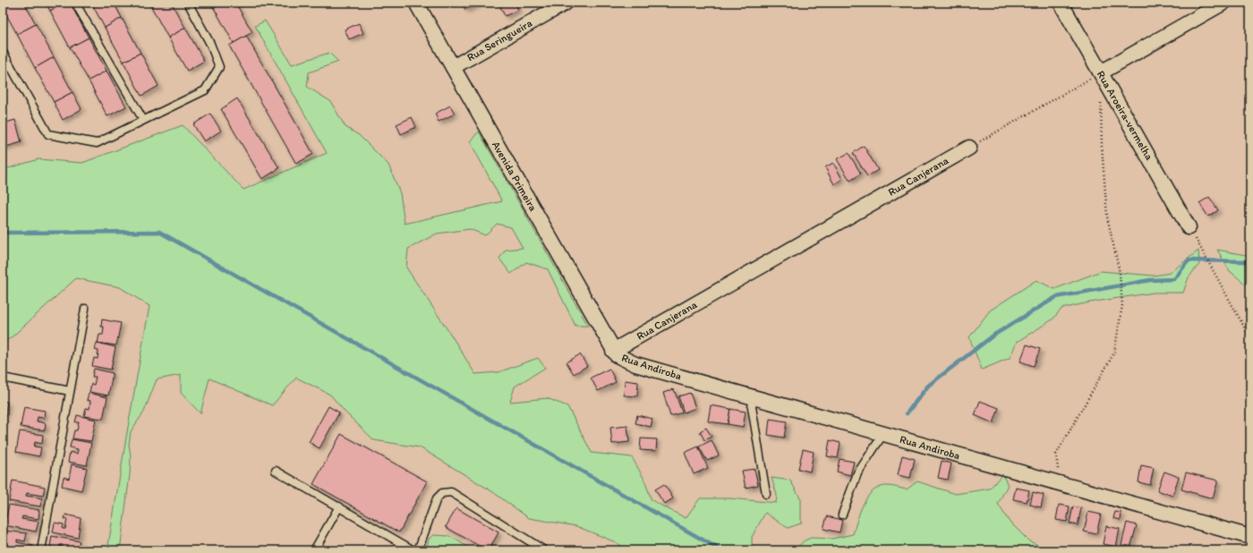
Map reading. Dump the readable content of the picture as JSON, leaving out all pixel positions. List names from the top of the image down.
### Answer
{
  "streets": {
    "street": [
      "Rua Seringueira",
      "Rua Aroeira-vermelha",
      "Avenida Primeira",
      "Rua Canjerana",
      "Rua Andiroba"
    ]
  },
  "crossings": [
    ["Rua Seringueira", "Avenida Primeira"],
    ["Avenida Primeira", "Rua Canjerana"],
    ["Avenida Primeira", "Rua Andiroba"],
    ["Rua Canjerana", "Rua Andiroba"]
  ]
}
